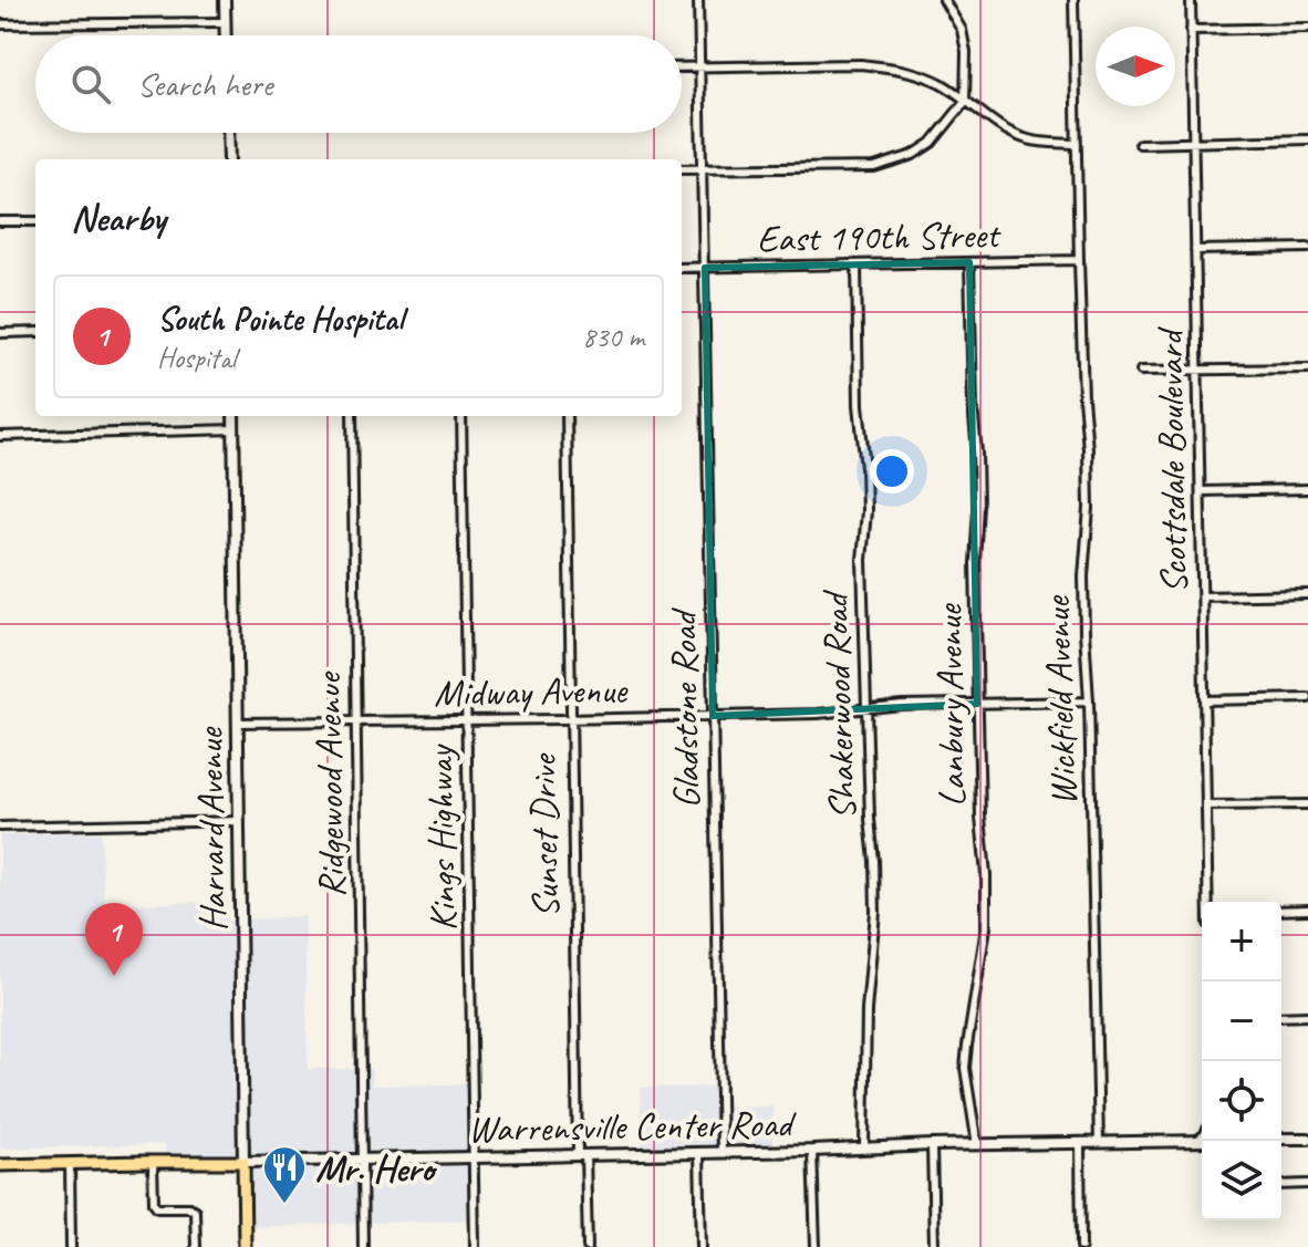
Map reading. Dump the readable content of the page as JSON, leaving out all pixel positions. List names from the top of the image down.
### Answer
{
  "streets": {
    "main road": ["Harvard Avenue", "Warrensville Center Road"],
    "street": [
      "East 190th Street",
      "Scottsdale Boulevard",
      "Midway Avenue",
      "Wickfield Avenue",
      "Lanbury Avenue",
      "Shakerwood Road",
      "Gladstone Road",
      "Ridgewood Avenue",
      "Sunset Drive",
      "Kings Highway"
    ]
  },
  "crossings": [
    ["East 190th Street", "Wickfield Avenue"],
    ["East 190th Street", "Lanbury Avenue"],
    ["East 190th Street", "Shakerwood Road"],
    ["East 190th Street", "Gladstone Road"],
    ["Midway Avenue", "Wickfield Avenue"],
    ["Midway Avenue", "Lanbury Avenue"],
    ["Midway Avenue", "Shakerwood Road"],
    ["Midway Avenue", "Gladstone Road"],
    ["Midway Avenue", "Ridgewood Avenue"],
    ["Midway Avenue", "Harvard Avenue"],
    ["Midway Avenue", "Sunset Drive"],
    ["Midway Avenue", "Kings Highway"],
    ["Wickfield Avenue", "Warrensville Center Road"],
    ["Lanbury Avenue", "Warrensville Center Road"],
    ["Shakerwood Road", "Warrensville Center Road"],
    ["Gladstone Road", "Warrensville Center Road"],
    ["Ridgewood Avenue", "Warrensville Center Road"],
    ["Harvard Avenue", "Warrensville Center Road"],
    ["Sunset Drive", "Warrensville Center Road"],
    ["Kings Highway", "Warrensville Center Road"]
  ],
  "places": {
    "restaurant": ["Mr. Hero"]
  },
  "north": "right",
  "page": {
    "search": "Search here",
    "heading": "Nearby",
    "list": [
      {
        "mark": "1",
        "name": "South Pointe Hospital",
        "note": "Hospital",
        "value": "830 m"
      }
    ],
    "map_buttons": ["+", "−"],
    "pins": "1"
  }
}
